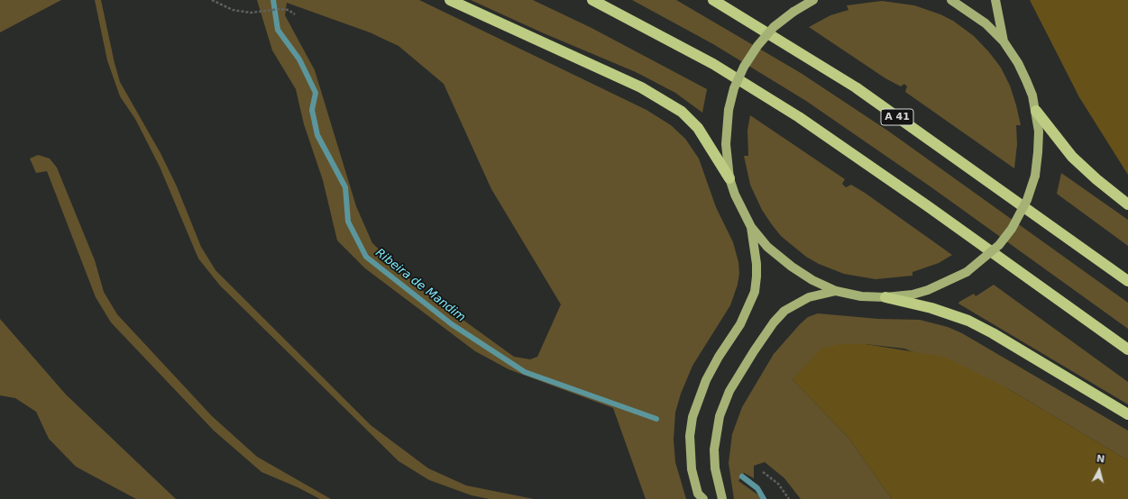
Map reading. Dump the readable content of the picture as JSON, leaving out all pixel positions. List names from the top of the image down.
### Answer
{
  "streets": {
    "highway": ["A 41"]
  },
  "water": ["Ribeira de Mandim"],
  "north": "top"
}
